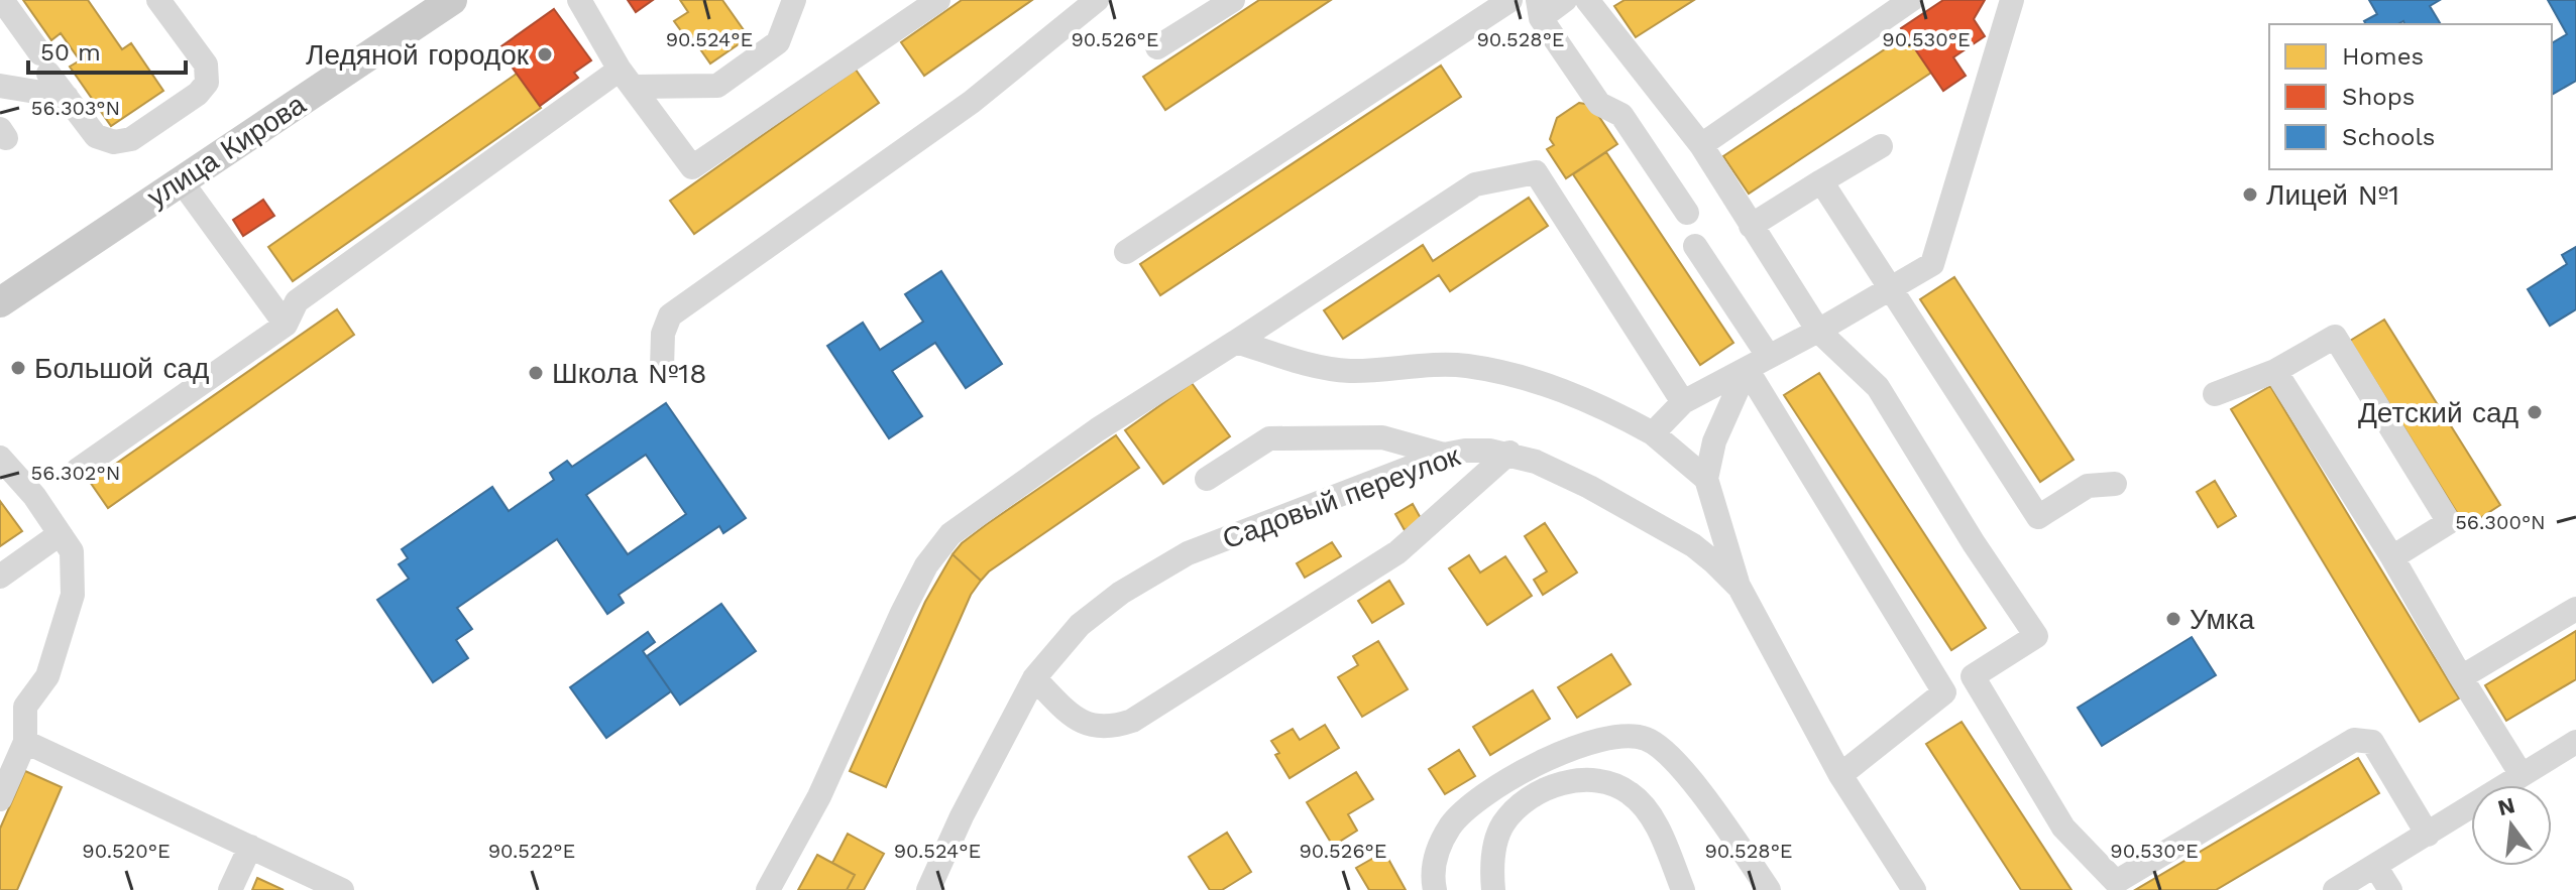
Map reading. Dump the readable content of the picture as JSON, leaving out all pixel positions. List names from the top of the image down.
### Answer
{
  "streets": {
    "main road": ["улица Кирова"],
    "street": ["Садовый переулок"]
  },
  "places": [
    "Ледяной городок",
    "Лицей №1",
    "Большой сад",
    "Школа №18",
    "Детский сад",
    "Умка"
  ],
  "legend": ["Homes", "Shops", "Schools"],
  "scale_bar": "50 m",
  "north": "top",
  "coordinates": [
    "90.524°E",
    "90.526°E",
    "90.528°E",
    "90.530°E",
    "56.303°N",
    "56.302°N",
    "56.300°N",
    "90.520°E",
    "90.522°E"
  ]
}
